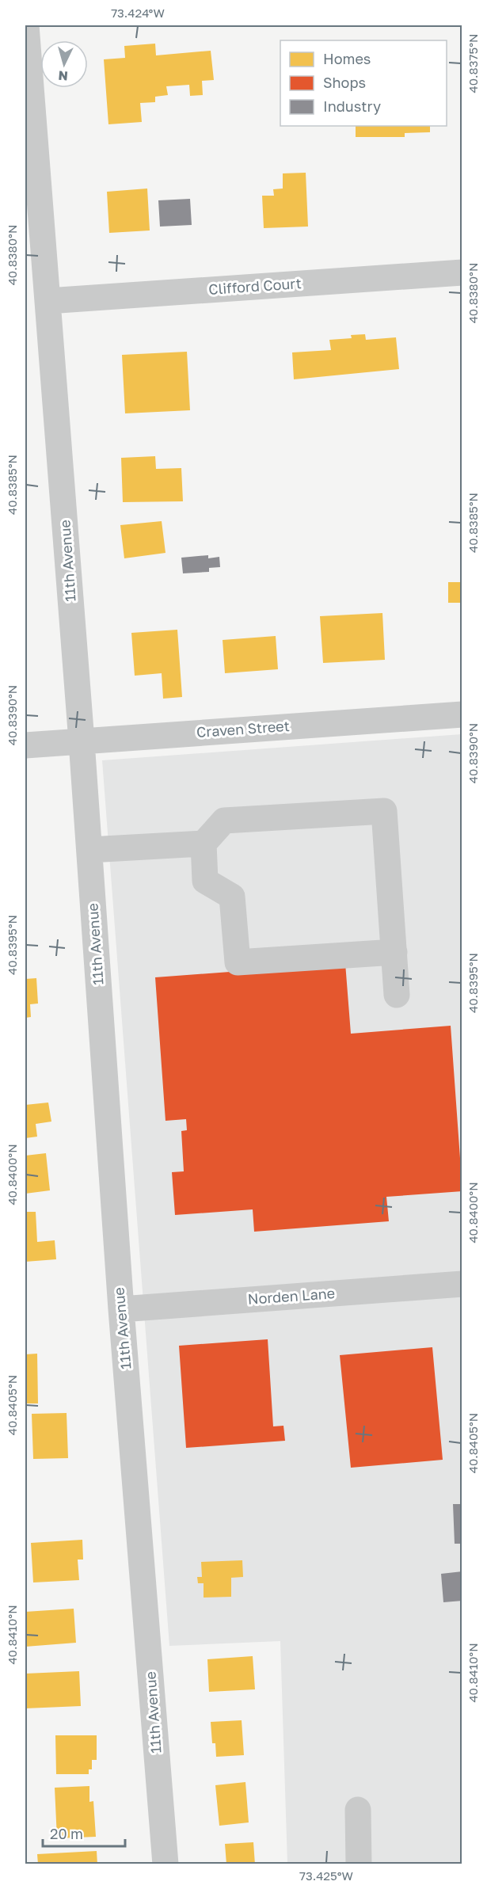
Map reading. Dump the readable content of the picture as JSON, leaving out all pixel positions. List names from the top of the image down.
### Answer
{
  "streets": {
    "street": [
      "Clifford Court",
      "11th Avenue",
      "Craven Street",
      "Norden Lane"
    ]
  },
  "crossings": [
    ["Clifford Court", "11th Avenue"],
    ["11th Avenue", "Craven Street"],
    ["11th Avenue", "Norden Lane"]
  ],
  "legend": ["Homes", "Shops", "Industry"],
  "scale_bar": "20 m",
  "north": "bottom",
  "coordinates": [
    "73.424°W",
    "40.8375°N",
    "40.8380°N",
    "40.8385°N",
    "40.8390°N",
    "40.8395°N",
    "40.8400°N",
    "40.8405°N",
    "40.8410°N",
    "73.425°W"
  ]
}
